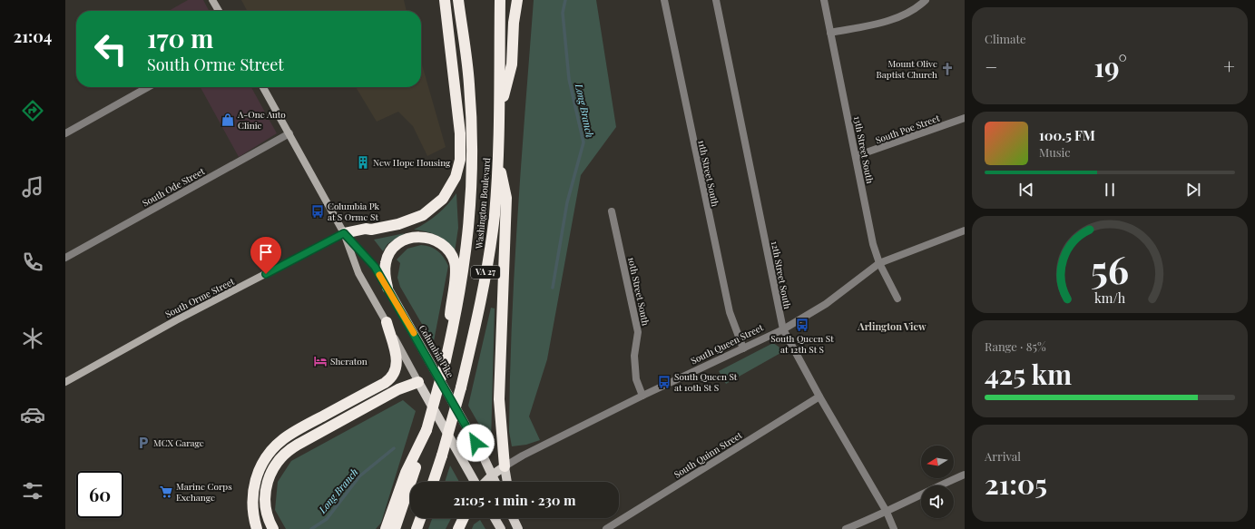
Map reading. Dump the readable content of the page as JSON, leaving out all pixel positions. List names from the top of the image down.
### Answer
{
  "streets": {
    "highway": ["Washington Boulevard", "VA 27"],
    "main road": ["South Orme Street", "South Queen Street", "Columbia Pike"],
    "street": [
      "South Poe Street",
      "13th Street South",
      "11th Street South",
      "South Ode Street",
      "12th Street South",
      "10th Street South",
      "South Quinn Street"
    ]
  },
  "crossings": [
    ["South Poe Street", "13th Street South"],
    ["13th Street South", "South Queen Street"],
    ["11th Street South", "South Queen Street"],
    ["South Ode Street", "Columbia Pike"],
    ["Washington Boulevard", "VA 27"],
    ["12th Street South", "South Queen Street"],
    ["12th Street South", "South Quinn Street"],
    ["10th Street South", "South Queen Street"],
    ["South Orme Street", "Columbia Pike"],
    ["South Queen Street", "Columbia Pike"]
  ],
  "districts": ["Arlington View"],
  "water": ["Long Branch"],
  "places": {
    "church": ["Mount Olive Baptist Church"],
    "shop": ["A-One Auto Clinic"],
    "building": ["New Hope Housing"],
    "bus stop": ["Columbia Pk at S Orme St", "South Queen St at 12th St S", "South Queen St at 10th St S"],
    "hotel": ["Sheraton"],
    "parking": ["MCX Garage"],
    "supermarket": ["Marine Corps Exchange"]
  },
  "north": "left",
  "page": {
    "tabs": "21:04",
    "tile": [
      "Climate",
      ["Range · 85%", "425 km"],
      ["Arrival", "21:05"]
    ],
    "turn": ["170 m", "South Orme Street"],
    "heat": ["−", "19°", "+"],
    "song": ["100.5 FM", "Music"],
    "limit": "60",
    "trip": "21:05 · 1 min · 230 m",
    "gauge": ["56", "km/h"]
  }
}
